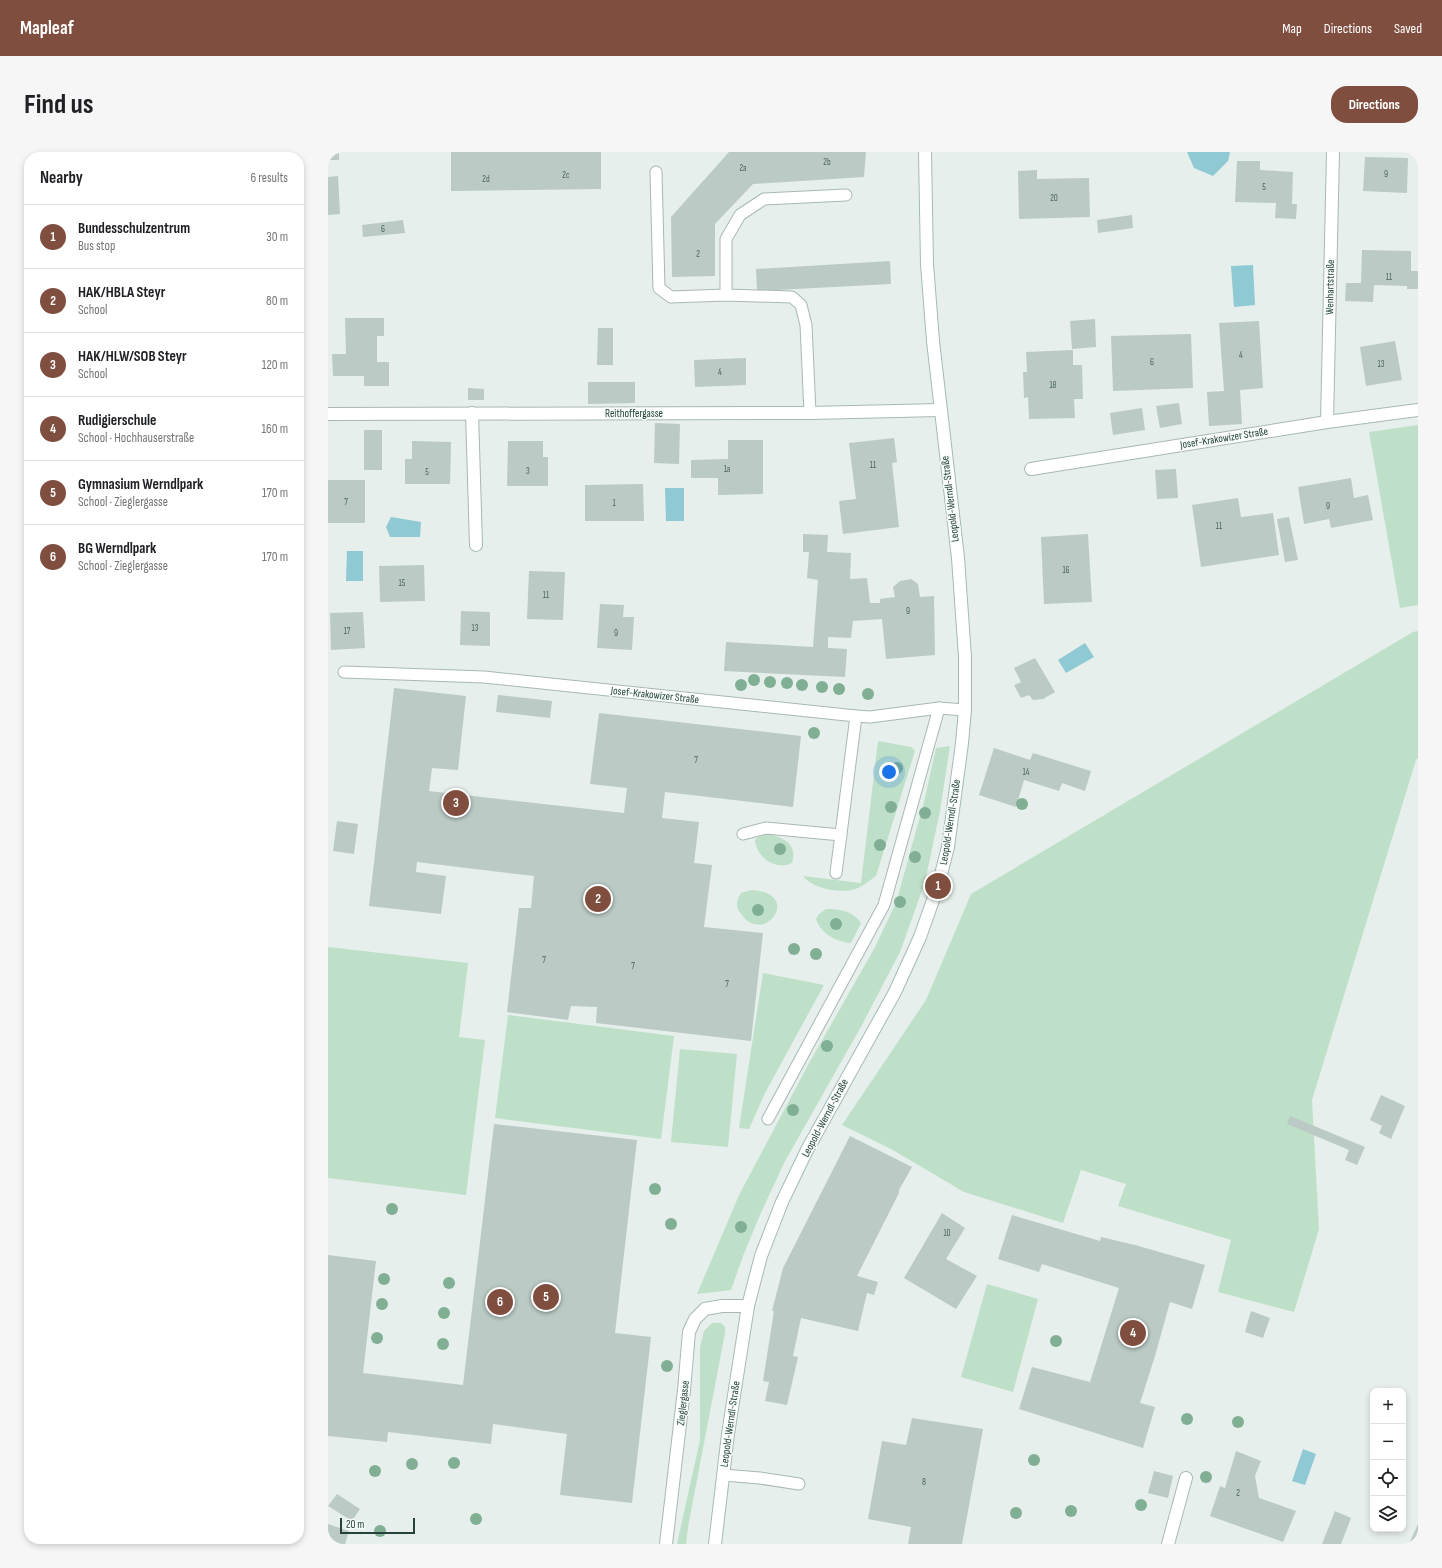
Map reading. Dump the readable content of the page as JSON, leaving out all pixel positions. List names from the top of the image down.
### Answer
{
  "streets": {
    "street": [
      "Wenhartstraße",
      "Reithoffergasse",
      "Josef-Krakowizer Straße",
      "Leopold-Werndl-Straße",
      "Zieglergasse"
    ]
  },
  "crossings": [
    ["Wenhartstraße", "Josef-Krakowizer Straße"],
    ["Reithoffergasse", "Leopold-Werndl-Straße"],
    ["Josef-Krakowizer Straße", "Leopold-Werndl-Straße"],
    ["Leopold-Werndl-Straße", "Zieglergasse"]
  ],
  "house_numbers": [
    "2b",
    "2a",
    "9",
    "2c",
    "2d",
    "5",
    "20",
    "6",
    "2",
    "11",
    "4",
    "6",
    "13",
    "4",
    "18",
    "11",
    "1a",
    "3",
    "5",
    "7",
    "1",
    "9",
    "11",
    "16",
    "15",
    "11",
    "9",
    "13",
    "17",
    "9",
    "7",
    "14",
    "7",
    "7",
    "7",
    "10",
    "8",
    "2"
  ],
  "scale_bar": "20 m",
  "page": {
    "header": "Mapleaf",
    "nav": ["Map", "Directions", "Saved"],
    "buttons": "Directions",
    "title": "Find us",
    "heading": ["Nearby", "6 results"],
    "list": [
      {
        "mark": "1",
        "name": "Bundesschulzentrum",
        "note": "Bus stop",
        "value": "30 m"
      },
      {
        "mark": "2",
        "name": "HAK/HBLA Steyr",
        "note": "School",
        "value": "80 m"
      },
      {
        "mark": "3",
        "name": "HAK/HLW/SOB Steyr",
        "note": "School",
        "value": "120 m"
      },
      {
        "mark": "4",
        "name": "Rudigierschule",
        "note": "School · Hochhauserstraße",
        "value": "160 m"
      },
      {
        "mark": "5",
        "name": "Gymnasium Werndlpark",
        "note": "School · Zieglergasse",
        "value": "170 m"
      },
      {
        "mark": "6",
        "name": "BG Werndlpark",
        "note": "School · Zieglergasse",
        "value": "170 m"
      }
    ],
    "pins": [
      "3",
      "1",
      "2",
      "5",
      "6",
      "4"
    ],
    "map_buttons": ["+", "−"],
    "scale": "20 m"
  }
}
